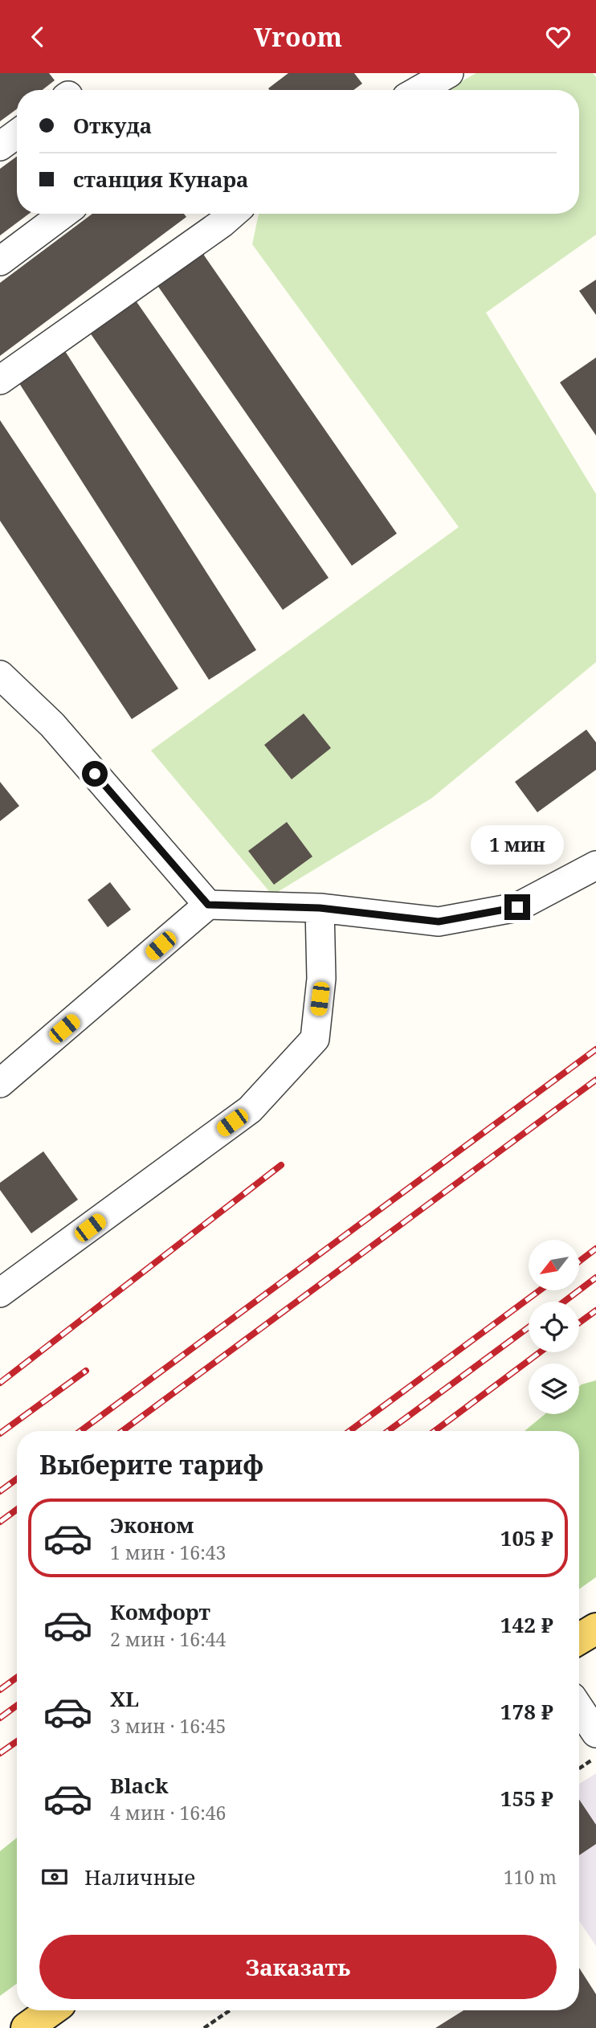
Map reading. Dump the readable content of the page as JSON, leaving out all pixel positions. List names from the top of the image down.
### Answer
{
  "north": "bottom left",
  "page": {
    "header": "Vroom",
    "banner": ["Откуда", "станция Кунара"],
    "bubble": "1 мин",
    "heading": "Выберите тариф",
    "list": [
      {
        "name": "Эконом",
        "note": "1 мин · 16:43",
        "value": "105 ₽"
      },
      {
        "name": "Комфорт",
        "note": "2 мин · 16:44",
        "value": "142 ₽"
      },
      {
        "name": "XL",
        "note": "3 мин · 16:45",
        "value": "178 ₽"
      },
      {
        "name": "Black",
        "note": "4 мин · 16:46",
        "value": "155 ₽"
      }
    ],
    "pay": ["Наличные", "110 m"],
    "buttons": "Заказать"
  }
}
